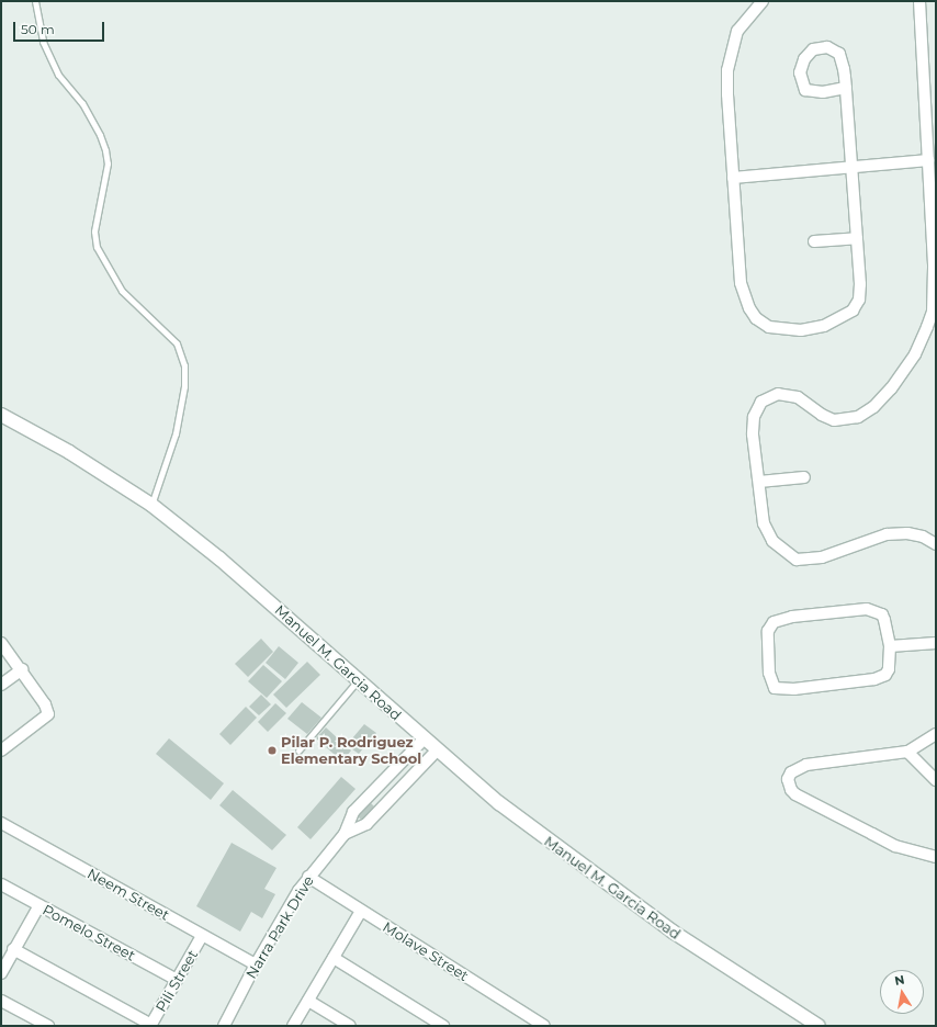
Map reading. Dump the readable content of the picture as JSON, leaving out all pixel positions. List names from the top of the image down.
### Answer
{
  "streets": {
    "main road": ["Manuel M. Garcia Road"],
    "street": [
      "Neem Street",
      "Narra Park Drive",
      "Pomelo Street",
      "Molave Street",
      "Pili Street"
    ]
  },
  "crossings": [
    ["Manuel M. Garcia Road", "Narra Park Drive"],
    ["Neem Street", "Narra Park Drive"],
    ["Neem Street", "Pili Street"],
    ["Narra Park Drive", "Molave Street"],
    ["Pomelo Street", "Pili Street"]
  ],
  "places": ["Pilar P. Rodriguez Elementary School"],
  "scale_bar": "50 m",
  "north": "top"
}
